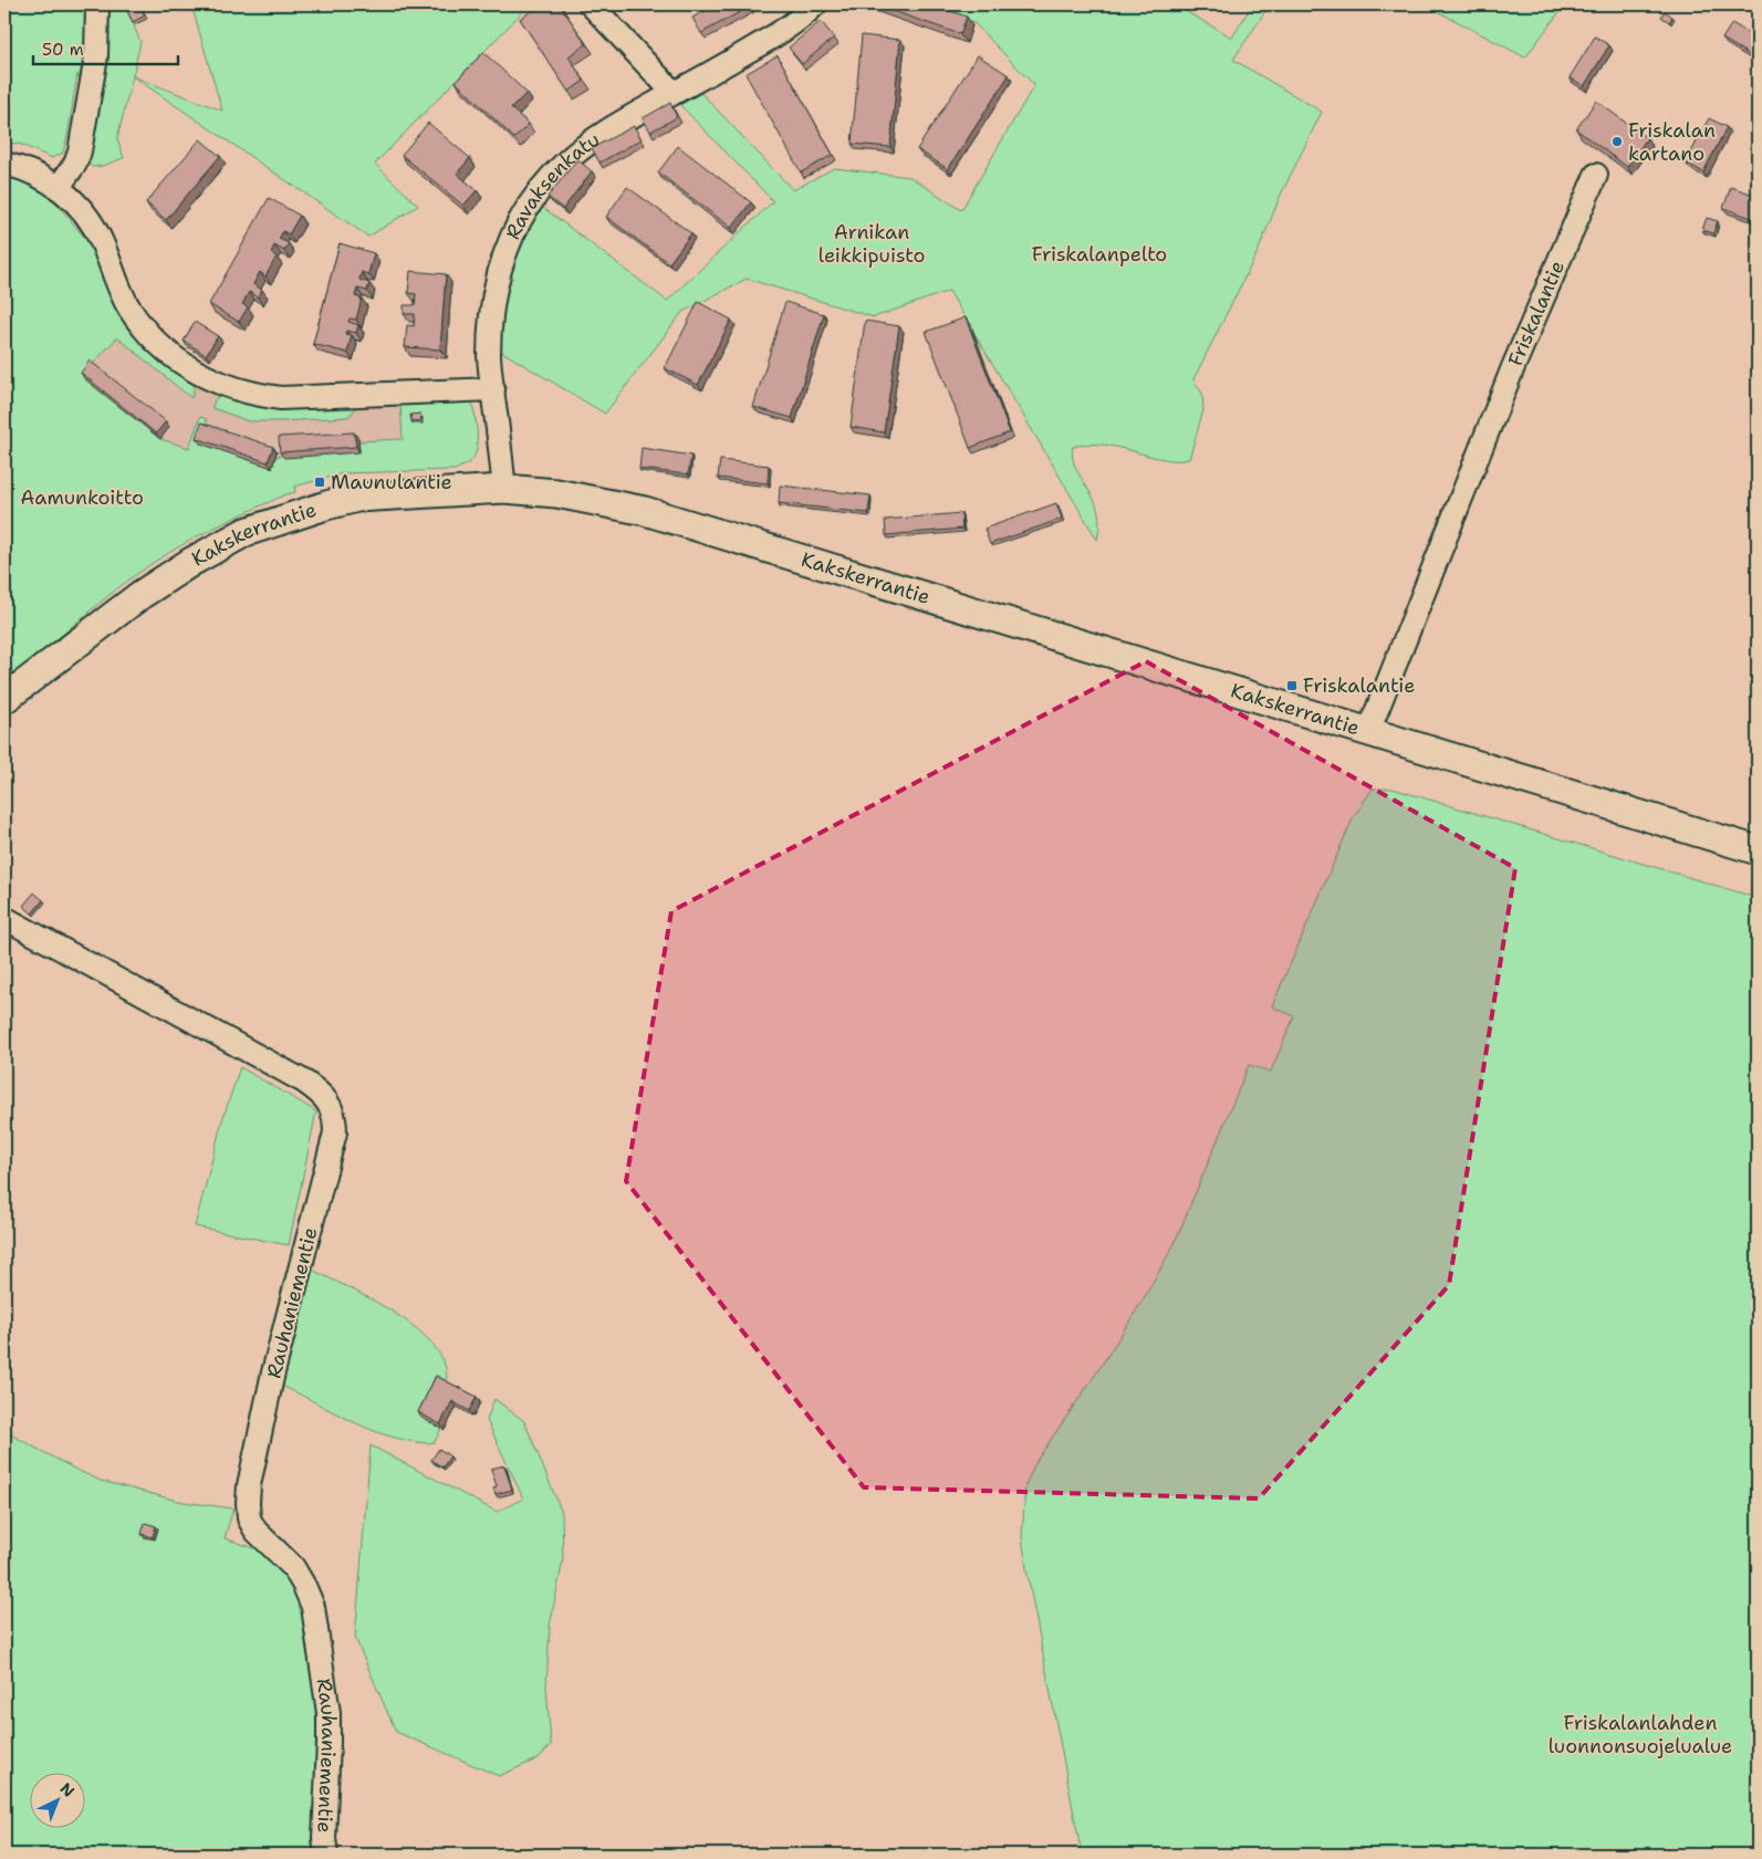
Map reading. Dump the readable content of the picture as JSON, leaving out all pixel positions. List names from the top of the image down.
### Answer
{
  "streets": {
    "main road": ["Kakskerrantie"],
    "street": ["Ravaksenkatu", "Friskalantie", "Rauhaniementie"]
  },
  "crossings": [
    ["Ravaksenkatu", "Kakskerrantie"],
    ["Friskalantie", "Kakskerrantie"]
  ],
  "parks": [
    "Arnikan leikkipuisto",
    "Friskalanpelto",
    "Aamunkoitto",
    "Friskalanlahden luonnonsuojelualue"
  ],
  "places": {
    "other": ["Friskalan kartano"],
    "transit": ["Maunulantie", "Friskalantie"]
  },
  "scale_bar": "50 m",
  "north": "top right"
}
